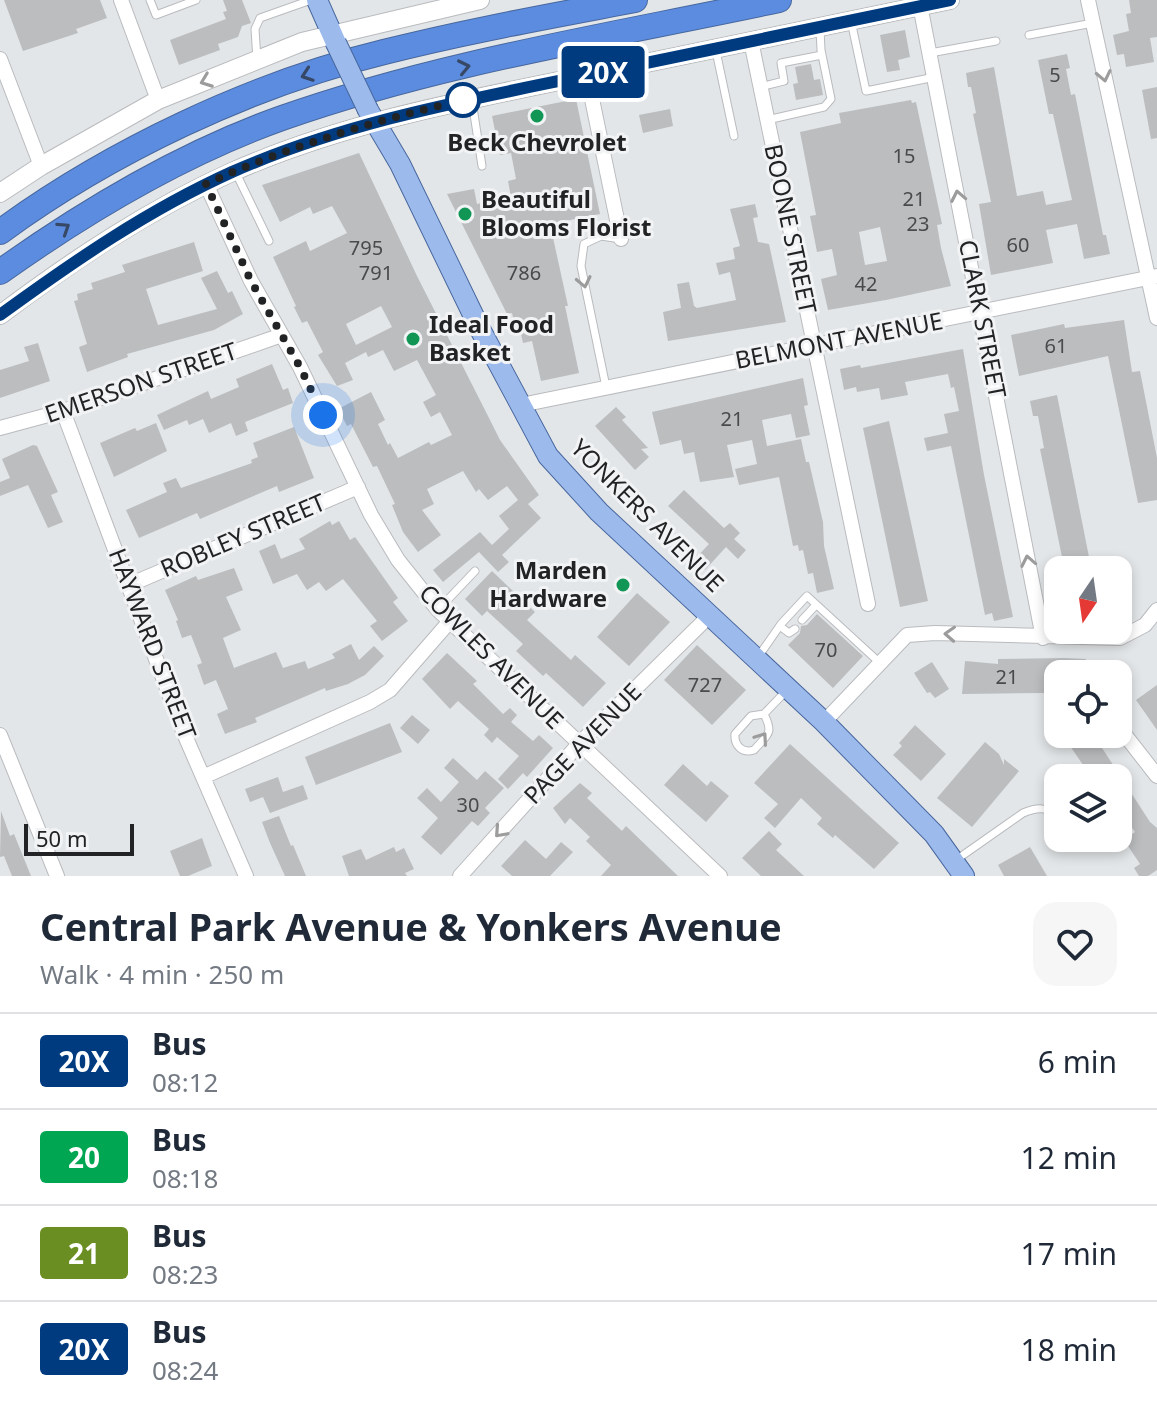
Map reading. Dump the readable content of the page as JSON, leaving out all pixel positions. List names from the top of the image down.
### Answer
{
  "streets": {
    "main road": ["YONKERS AVENUE"],
    "street": [
      "BOONE STREET",
      "CLARK STREET",
      "BELMONT AVENUE",
      "EMERSON STREET",
      "ROBLEY STREET",
      "HAYWARD STREET",
      "COWLES AVENUE",
      "PAGE AVENUE"
    ]
  },
  "crossings": [
    ["BOONE STREET", "BELMONT AVENUE"],
    ["CLARK STREET", "BELMONT AVENUE"],
    ["BELMONT AVENUE", "YONKERS AVENUE"],
    ["EMERSON STREET", "HAYWARD STREET"],
    ["EMERSON STREET", "COWLES AVENUE"],
    ["YONKERS AVENUE", "PAGE AVENUE"],
    ["ROBLEY STREET", "HAYWARD STREET"],
    ["ROBLEY STREET", "COWLES AVENUE"],
    ["COWLES AVENUE", "PAGE AVENUE"]
  ],
  "one_way": ["CLARK STREET", "PAGE AVENUE"],
  "places": [
    "Beck Chevrolet",
    "Beautiful Blooms Florist",
    "Ideal Food Basket",
    "Marden Hardware"
  ],
  "lines": ["bus line 20X"],
  "house_numbers": [
    "5",
    "15",
    "21",
    "23",
    "60",
    "795",
    "791",
    "786",
    "42",
    "61",
    "21",
    "70",
    "21",
    "727",
    "30"
  ],
  "scale_bar": "50 m",
  "north": "bottom",
  "page": {
    "on_map": "20X",
    "scale": "50 m",
    "heading": ["Central Park Avenue & Yonkers Avenue", "Walk · 4 min · 250 m"],
    "list": [
      {
        "mark": "20X",
        "name": "Bus",
        "note": "08:12",
        "value": "6 min"
      },
      {
        "mark": "20",
        "name": "Bus",
        "note": "08:18",
        "value": "12 min"
      },
      {
        "mark": "21",
        "name": "Bus",
        "note": "08:23",
        "value": "17 min"
      },
      {
        "mark": "20X",
        "name": "Bus",
        "note": "08:24",
        "value": "18 min"
      }
    ]
  }
}
